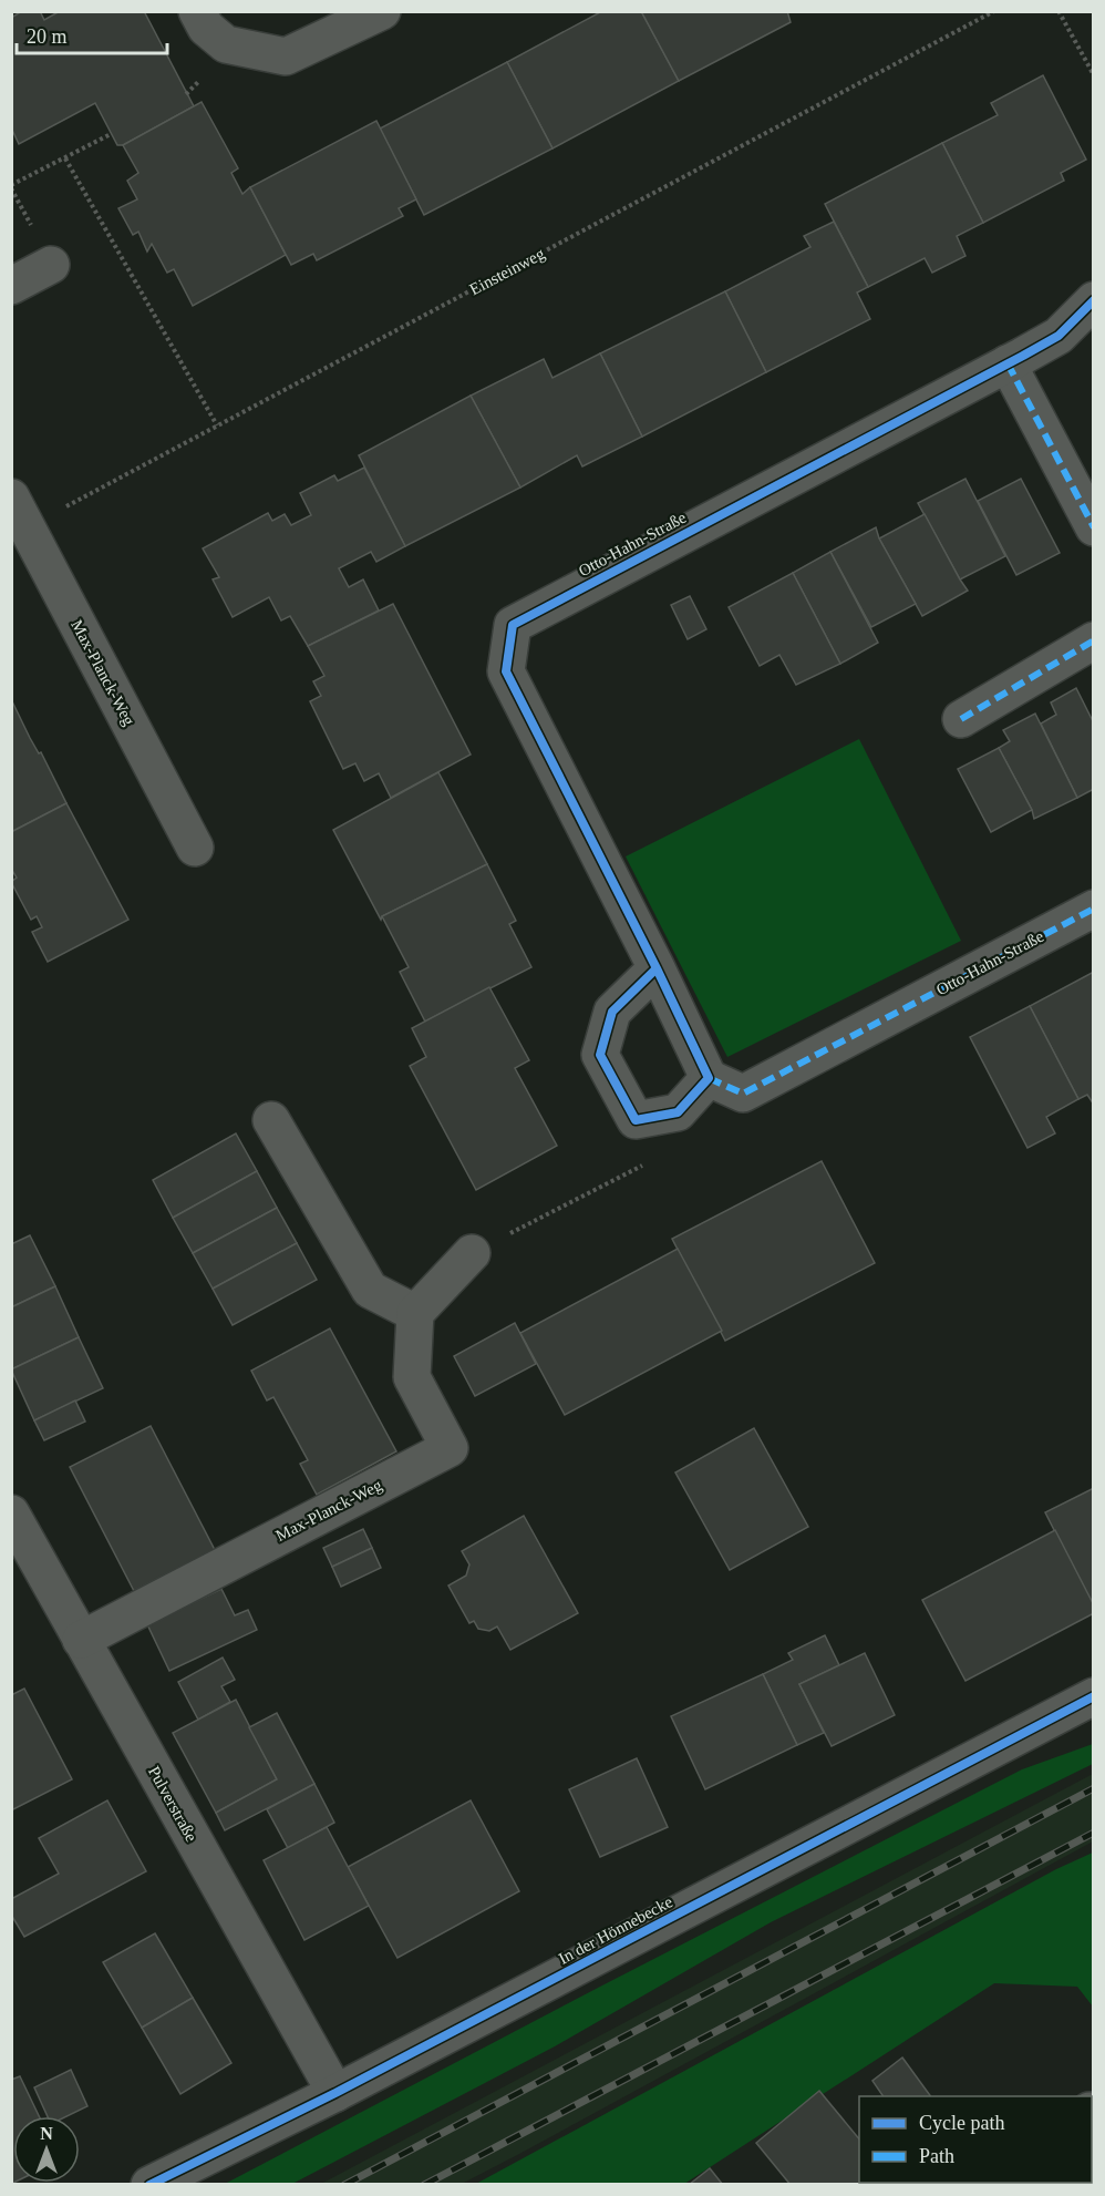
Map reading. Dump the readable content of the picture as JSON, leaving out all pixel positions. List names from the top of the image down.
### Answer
{
  "streets": {
    "street": [
      "Otto-Hahn-Straße",
      "Max-Planck-Weg",
      "Pulverstraße",
      "In der Hönnebecke"
    ],
    "path": ["Einsteinweg"]
  },
  "crossings": [
    ["Einsteinweg", "Max-Planck-Weg"],
    ["Max-Planck-Weg", "Pulverstraße"],
    ["Pulverstraße", "In der Hönnebecke"]
  ],
  "legend": ["Cycle path", "Path"],
  "scale_bar": "20 m",
  "north": "top"
}
